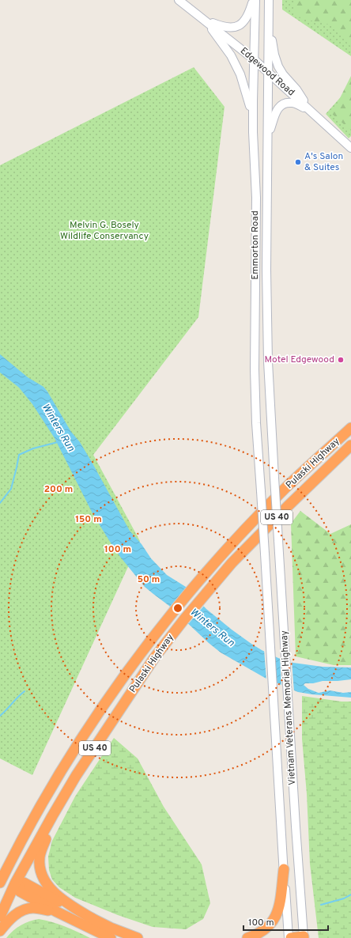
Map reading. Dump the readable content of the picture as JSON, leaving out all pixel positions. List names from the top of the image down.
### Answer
{
  "streets": {
    "highway": ["Pulaski Highway", "US 40"],
    "main road": ["Edgewood Road", "Emmorton Road", "Vietnam Veterans Memorial Highway"]
  },
  "crossings": [
    ["Edgewood Road", "Emmorton Road"],
    ["Emmorton Road", "Vietnam Veterans Memorial Highway"]
  ],
  "water": ["Winters Run"],
  "parks": ["Melvin G. Bosely Wildlife Conservancy"],
  "places": ["A's Salon & Suites", "Motel Edgewood"],
  "scale_bar": "100 m",
  "rings": [
    "200 m",
    "150 m",
    "100 m",
    "50 m"
  ]
}
